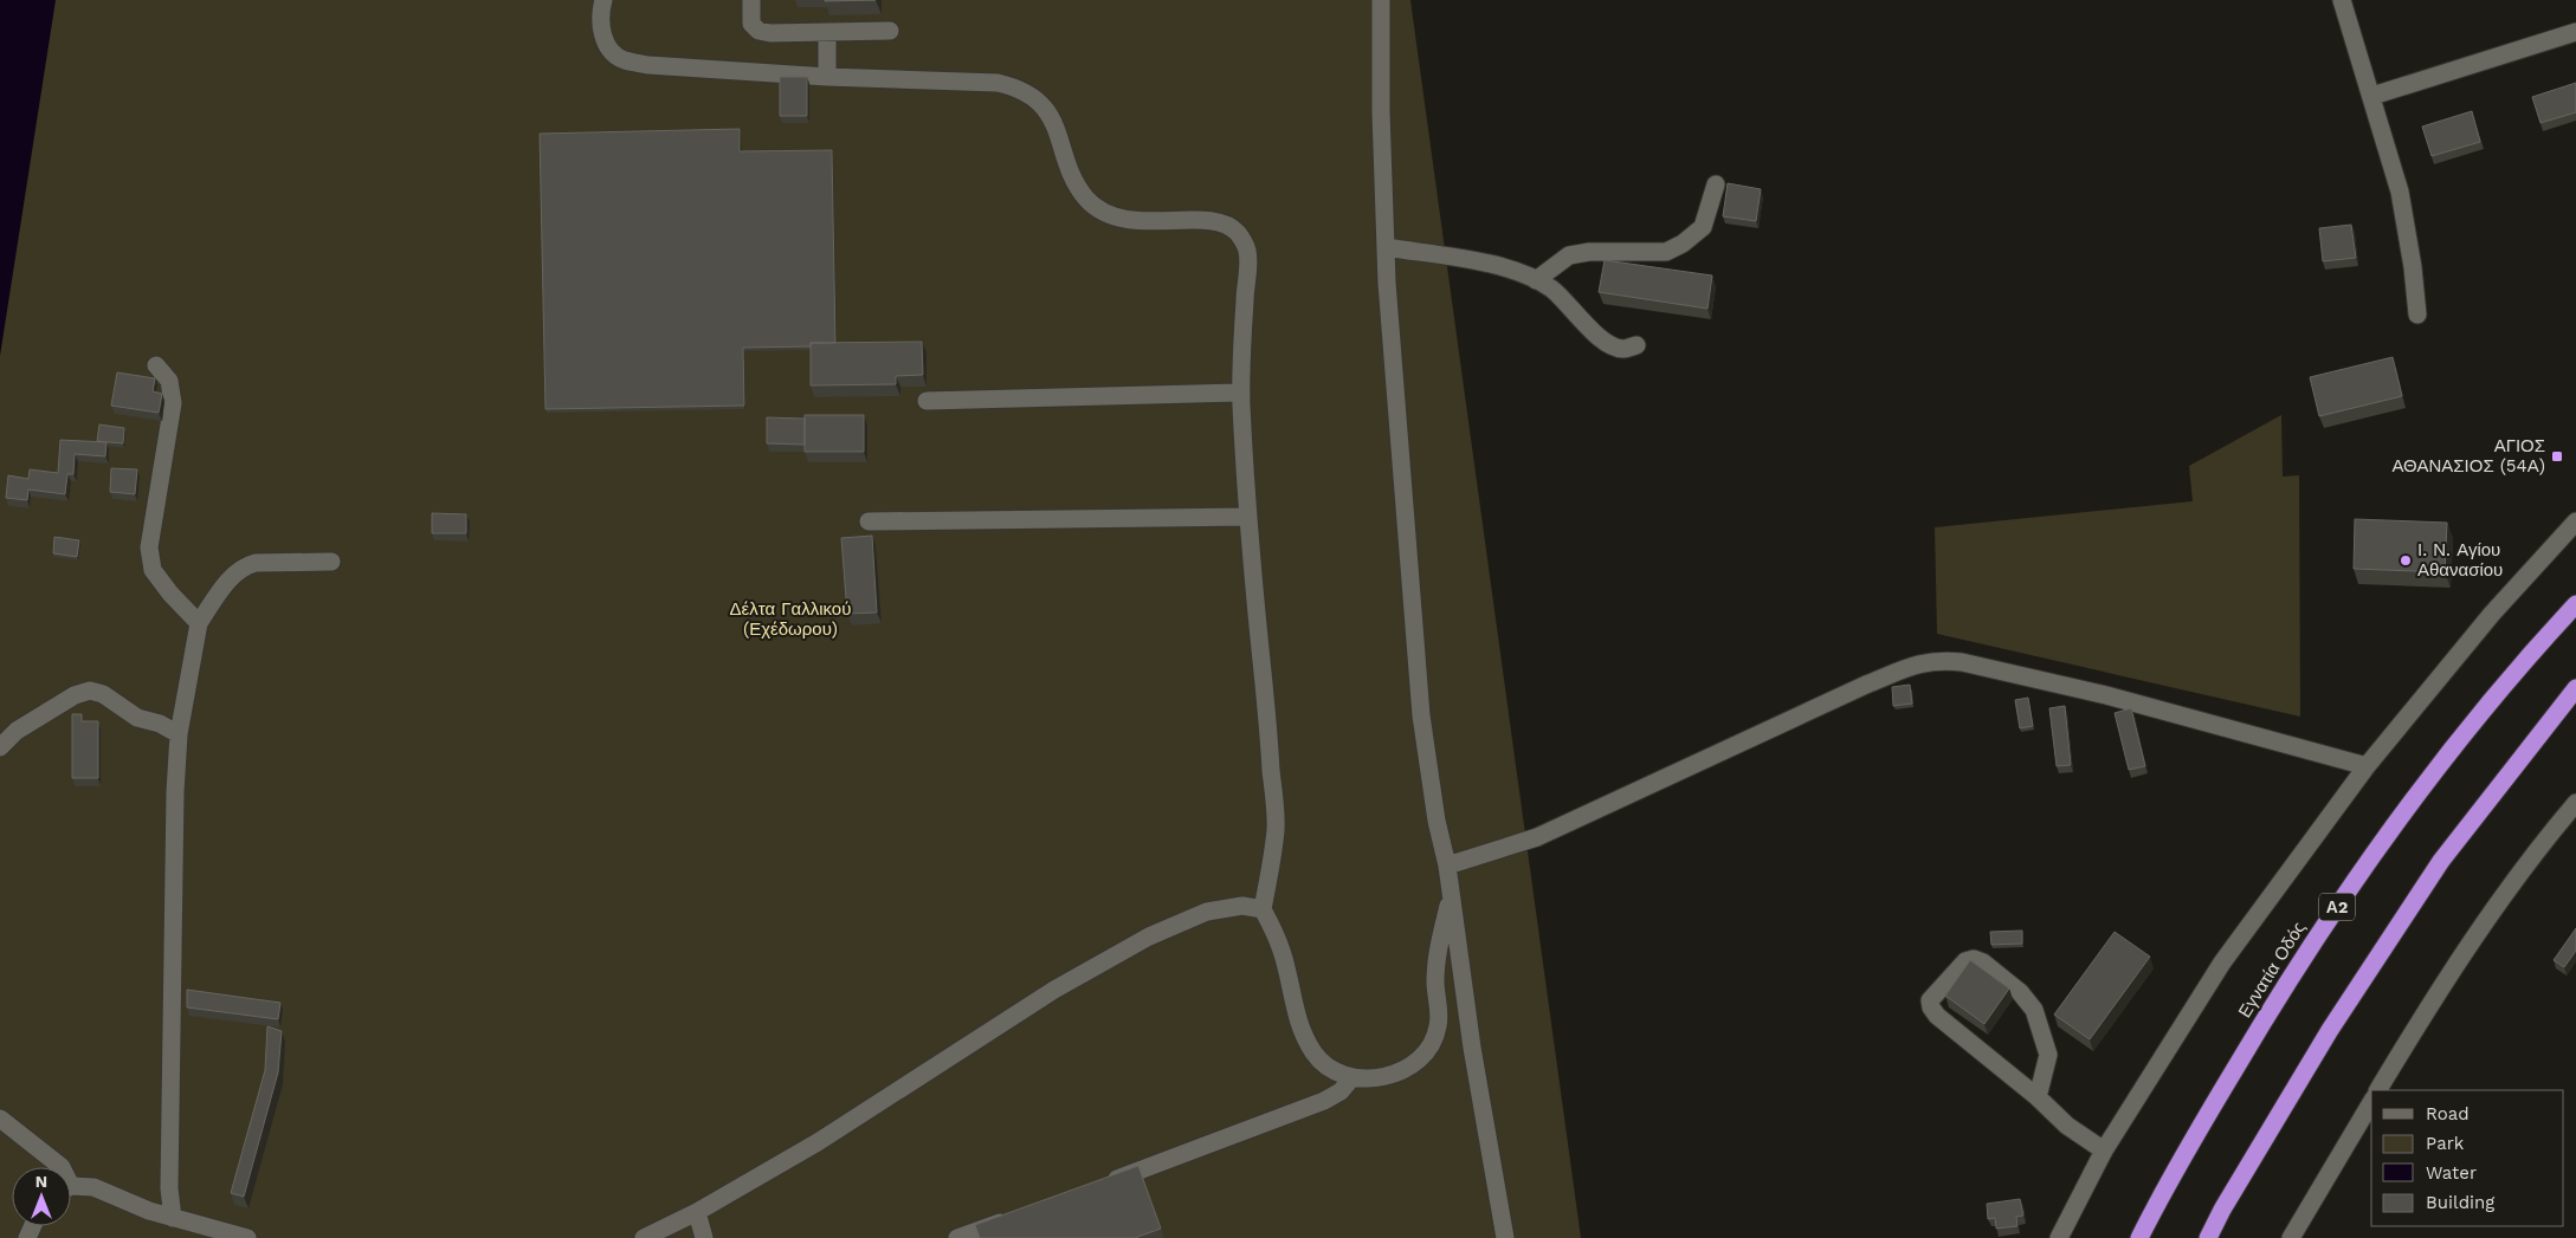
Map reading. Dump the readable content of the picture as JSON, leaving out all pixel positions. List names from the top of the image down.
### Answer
{
  "streets": {
    "highway": ["Α2", "Εγνατία Οδός"]
  },
  "parks": ["Δέλτα Γαλλικού (Εχέδωρου)"],
  "places": {
    "transit": ["ΑΓΙΟΣ ΑΘΑΝΑΣΙΟΣ (54Α)"],
    "other": ["Ι. Ν. Αγίου Αθανασίου"]
  },
  "legend": [
    "Road",
    "Park",
    "Water",
    "Building"
  ],
  "north": "top"
}
